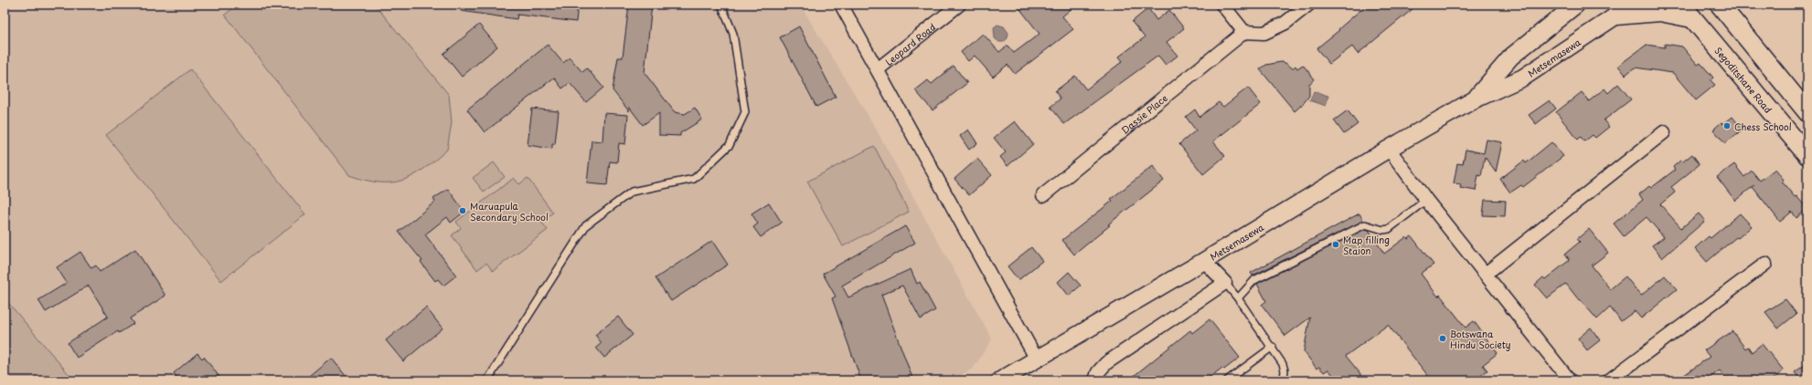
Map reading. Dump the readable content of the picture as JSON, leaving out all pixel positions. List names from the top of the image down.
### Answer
{
  "streets": {
    "main road": ["Segoditshane Road"],
    "street": ["Leopard Road", "Metsemasewa", "Dassie Place"]
  },
  "places": [
    "Chess School",
    "Maruapula Secondary School",
    "Map filling Staion",
    "Botswana Hindu Society"
  ]
}
